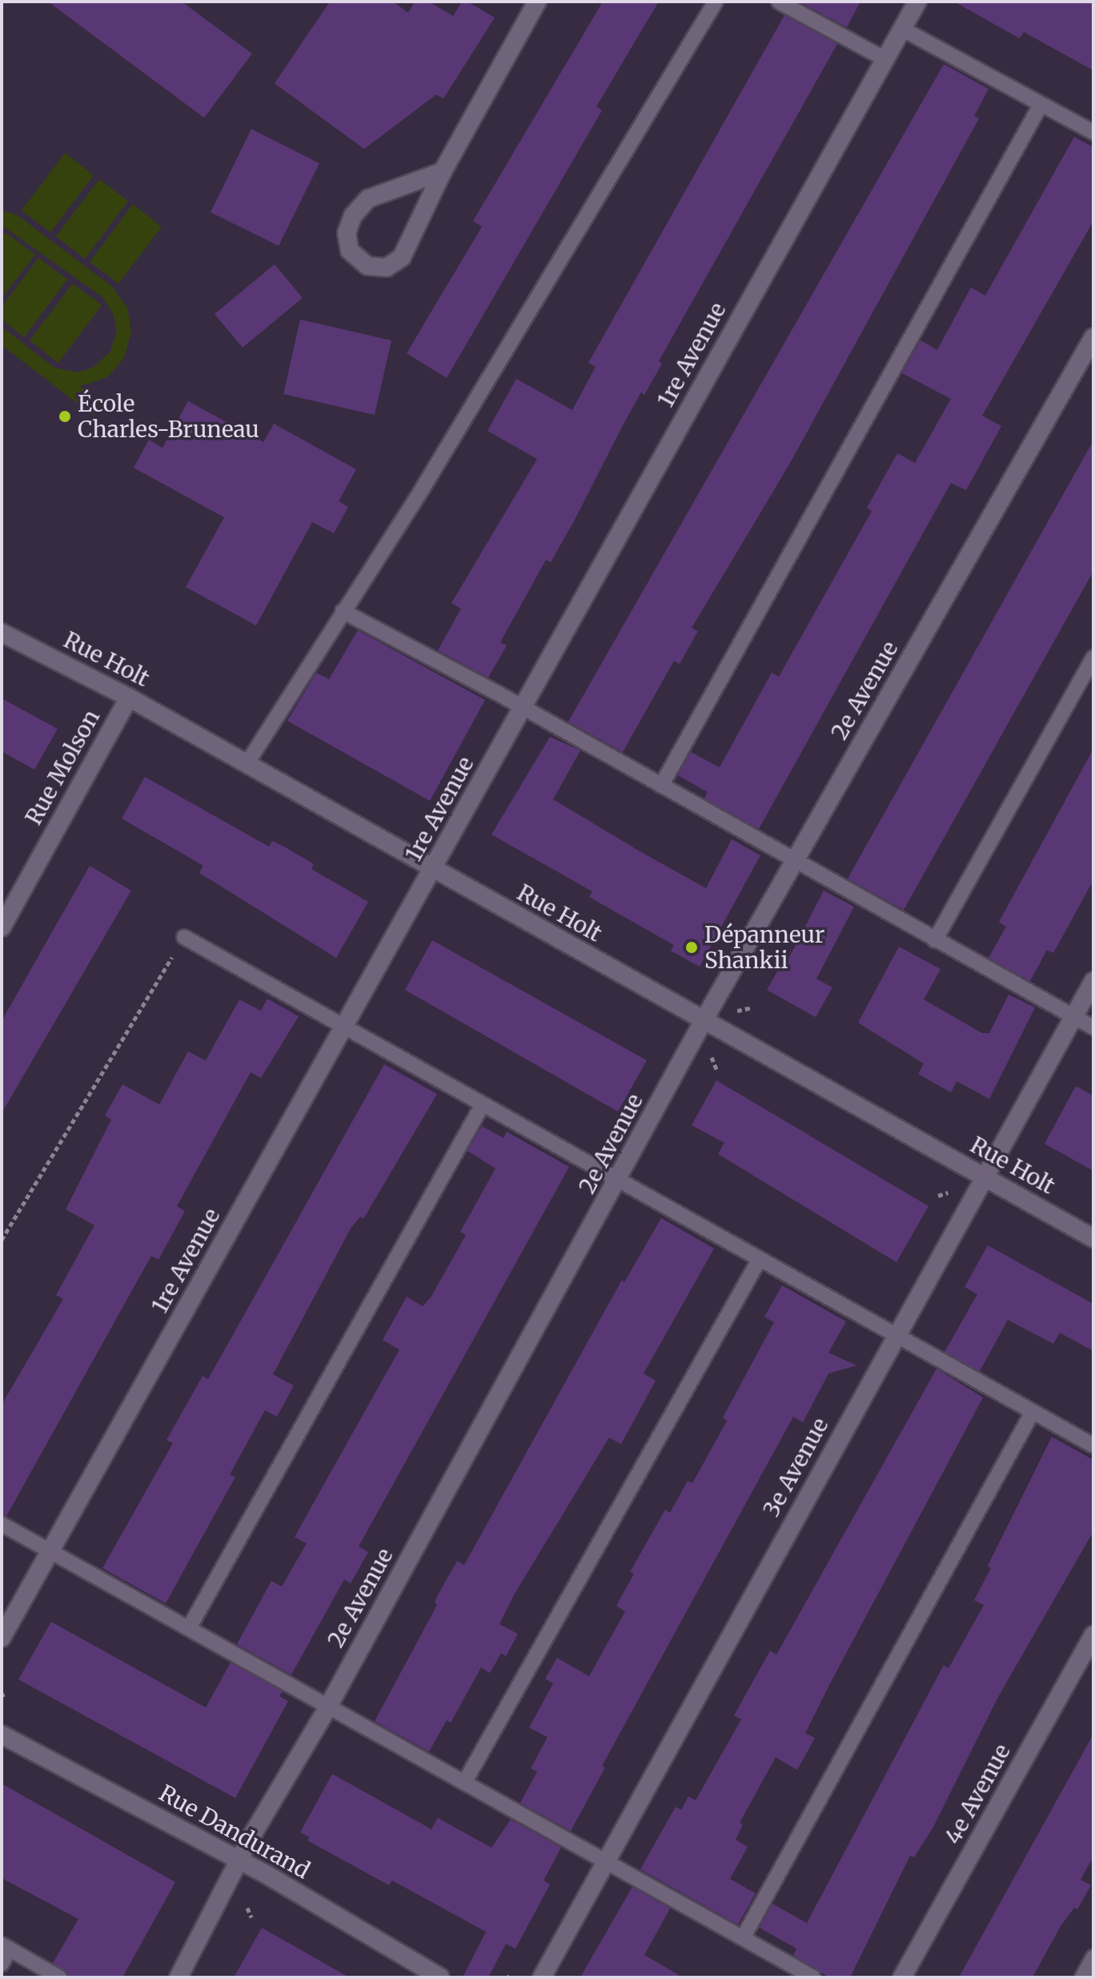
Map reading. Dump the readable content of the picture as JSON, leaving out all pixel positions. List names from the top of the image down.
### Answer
{
  "streets": {
    "street": [
      "1re Avenue",
      "Rue Holt",
      "2e Avenue",
      "Rue Molson",
      "3e Avenue",
      "4e Avenue",
      "Rue Dandurand"
    ]
  },
  "crossings": [
    ["1re Avenue", "Rue Holt"],
    ["Rue Holt", "2e Avenue"],
    ["Rue Holt", "Rue Molson"],
    ["Rue Holt", "3e Avenue"],
    ["2e Avenue", "Rue Dandurand"]
  ],
  "places": ["École Charles-Bruneau", "Dépanneur Shankii"]
}
